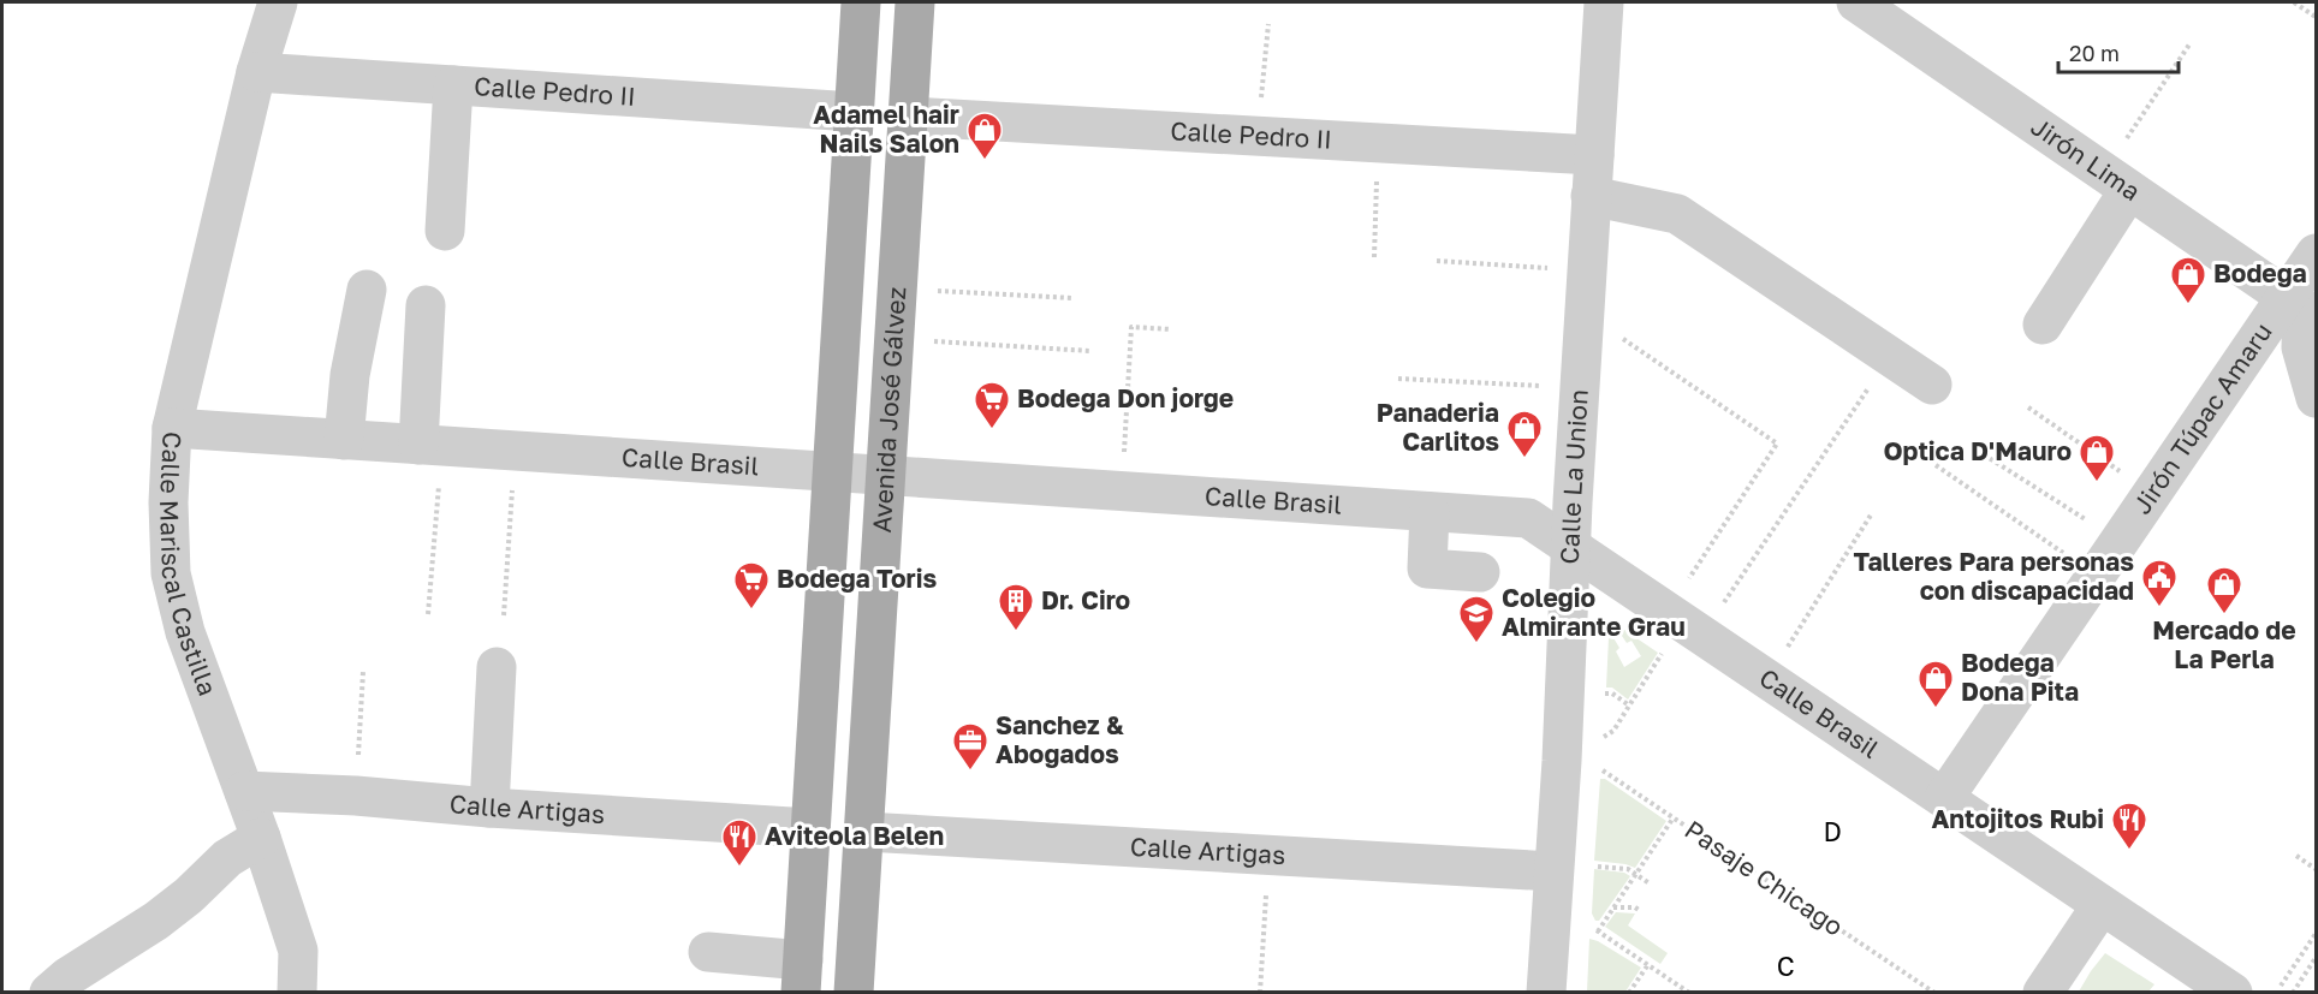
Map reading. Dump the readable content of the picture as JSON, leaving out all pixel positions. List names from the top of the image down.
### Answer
{
  "streets": {
    "main road": ["Avenida José Gálvez"],
    "street": [
      "Calle Pedro II",
      "Jirón Lima",
      "Jirón Túpac Amaru",
      "Calle Brasil",
      "Calle La Union",
      "Calle Mariscal Castilla",
      "Calle Artigas"
    ],
    "path": ["Pasaje Chicago"]
  },
  "crossings": [
    ["Calle Pedro II", "Avenida José Gálvez"],
    ["Calle Pedro II", "Calle La Union"],
    ["Calle Pedro II", "Calle Mariscal Castilla"],
    ["Jirón Lima", "Jirón Túpac Amaru"],
    ["Avenida José Gálvez", "Calle Brasil"],
    ["Avenida José Gálvez", "Calle Artigas"],
    ["Jirón Túpac Amaru", "Calle Brasil"],
    ["Calle Brasil", "Calle La Union"],
    ["Calle Brasil", "Calle Mariscal Castilla"],
    ["Calle La Union", "Calle Artigas"],
    ["Calle Mariscal Castilla", "Calle Artigas"]
  ],
  "districts": ["D", "C"],
  "places": {
    "shop": [
      "Adamel hair Nails Salon",
      "Bodega",
      "Panaderia Carlitos",
      "Optica D'Mauro",
      "Mercado de La Perla",
      "Bodega Dona Pita"
    ],
    "supermarket": ["Bodega Don jorge", "Bodega Toris"],
    "public building": ["Talleres Para personas con discapacidad"],
    "building": ["Dr. Ciro"],
    "school or university": ["Colegio Almirante Grau"],
    "office": ["Sanchez & Abogados"],
    "restaurant": ["Antojitos Rubi", "Aviteola Belen"]
  },
  "scale_bar": "20 m"
}
